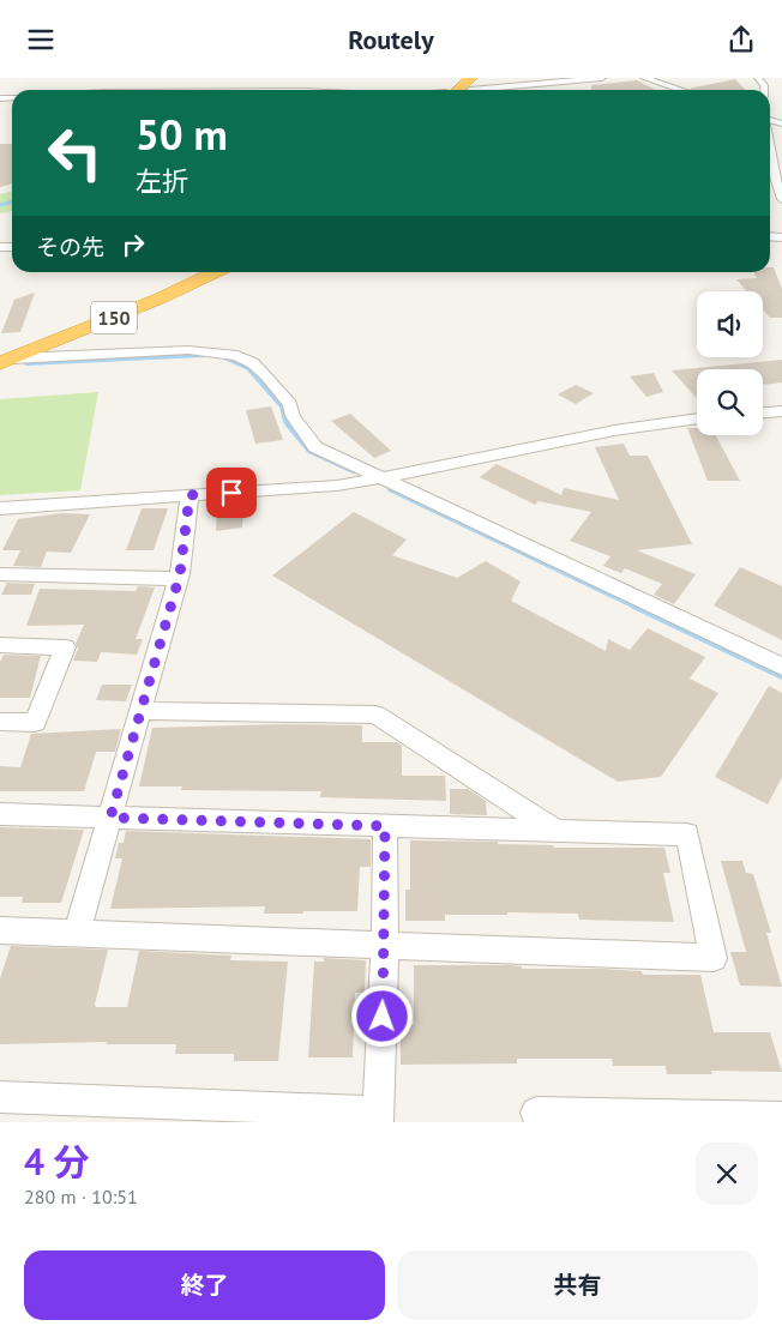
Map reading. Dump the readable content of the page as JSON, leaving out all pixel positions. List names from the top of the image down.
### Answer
{
  "streets": {
    "highway": ["150"]
  },
  "page": {
    "header": "Routely",
    "turn": ["50 m", "左折"],
    "then": "その先",
    "heading": ["4 分", "280 m · 10:51"],
    "buttons": ["終了", "共有"]
  }
}
